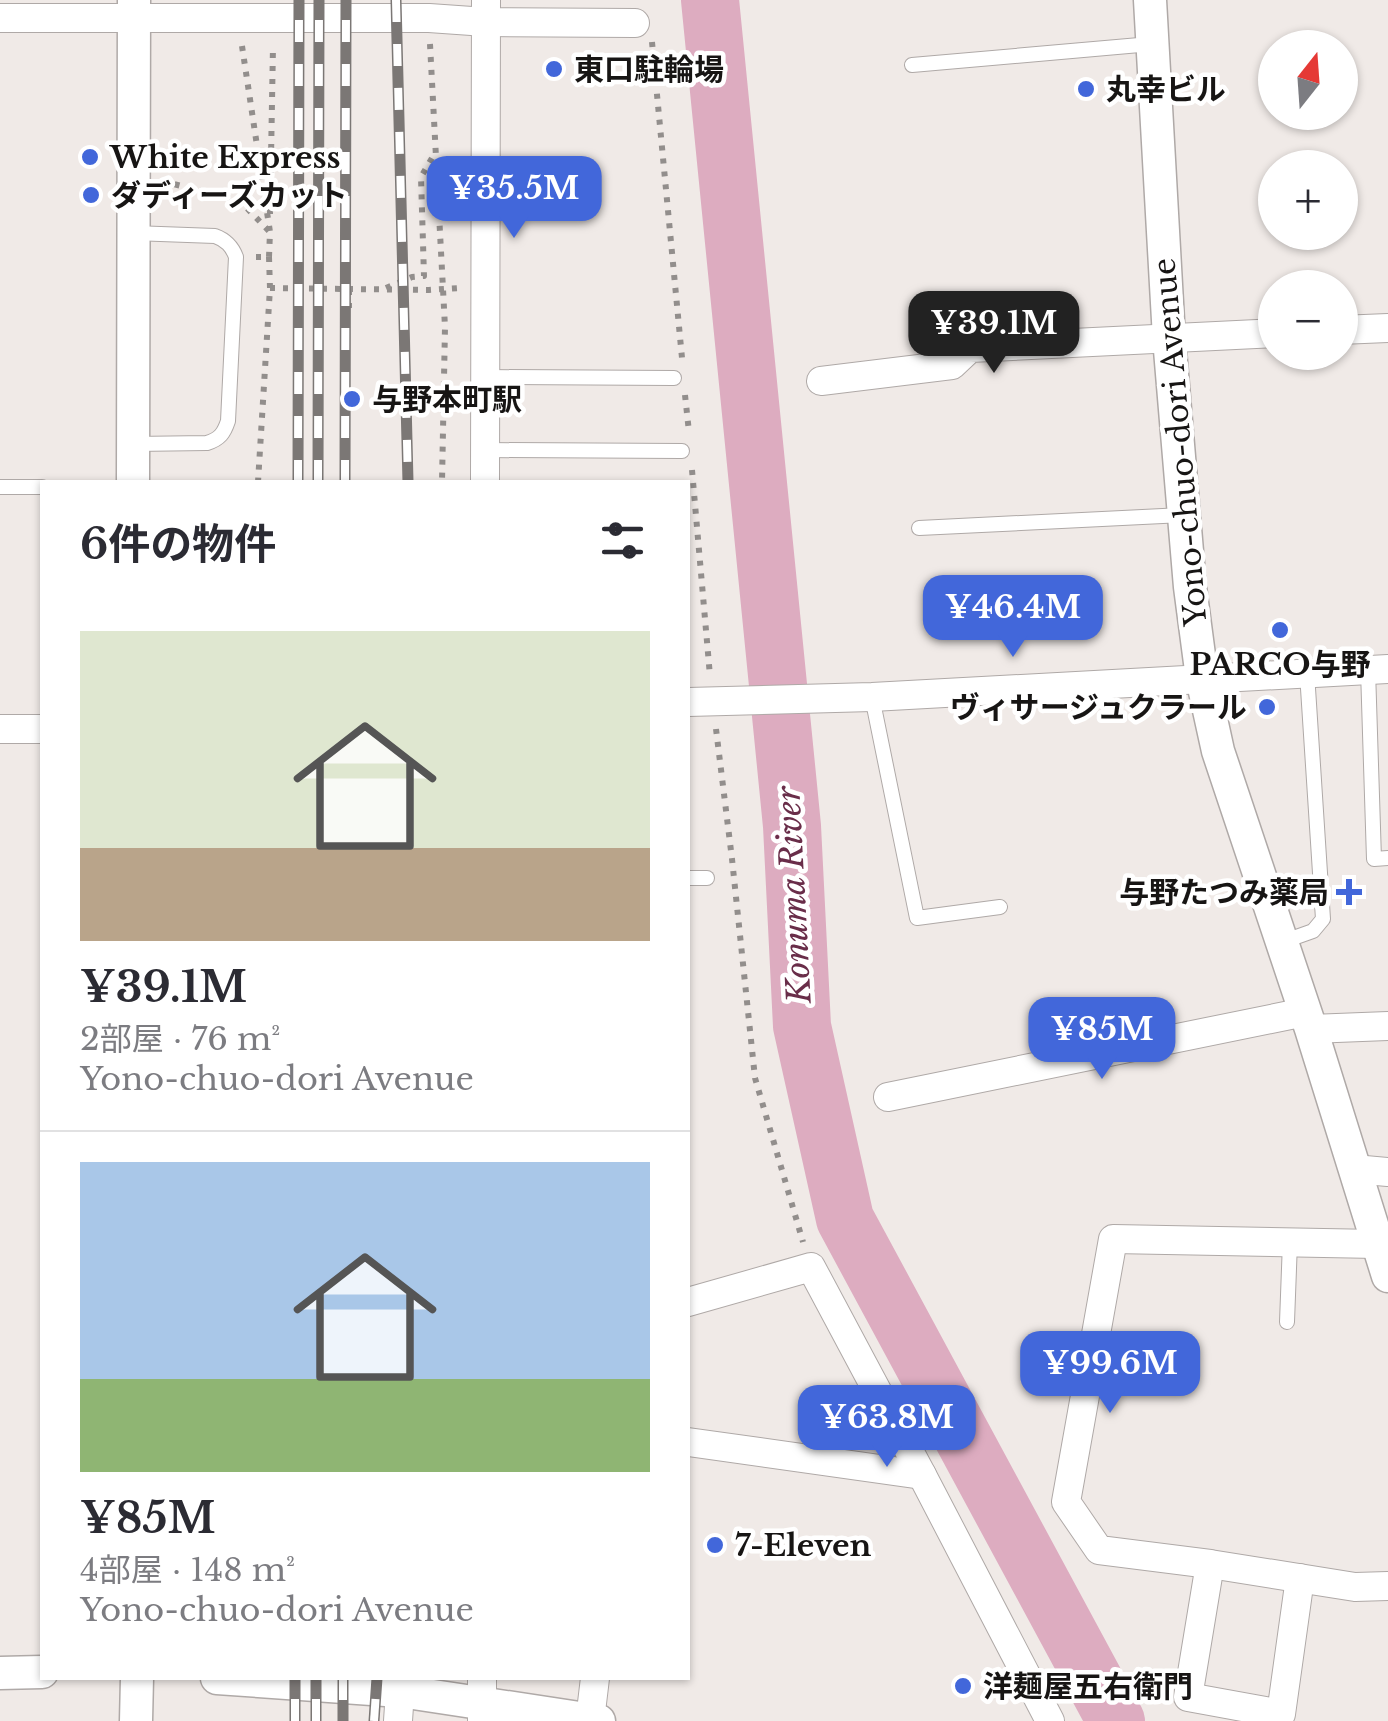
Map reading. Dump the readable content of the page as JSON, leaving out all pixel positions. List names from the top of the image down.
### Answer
{
  "streets": {
    "street": ["Yono-chuo-dori Avenue"]
  },
  "water": ["Konuma River"],
  "places": {
    "other": [
      "東口駐輪場",
      "丸幸ビル",
      "White Express",
      "ダディーズカット",
      "与野本町駅",
      "PARCO与野",
      "ヴィサージュクラール",
      "7-Eleven",
      "洋麺屋五右衛門"
    ],
    "health": ["与野たつみ薬局"]
  },
  "north": "top",
  "page": {
    "map_buttons": ["+", "−"],
    "price": [
      "¥35.5M",
      "¥39.1M",
      "¥46.4M",
      "¥85M",
      "¥99.6M",
      "¥63.8M"
    ],
    "heading": "6件の物件",
    "list": [
      {
        "name": "¥39.1M",
        "note": "2部屋 · 76 m² · Yono-chuo-dori Avenue"
      },
      {
        "name": "¥85M",
        "note": "4部屋 · 148 m² · Yono-chuo-dori Avenue"
      }
    ]
  }
}
